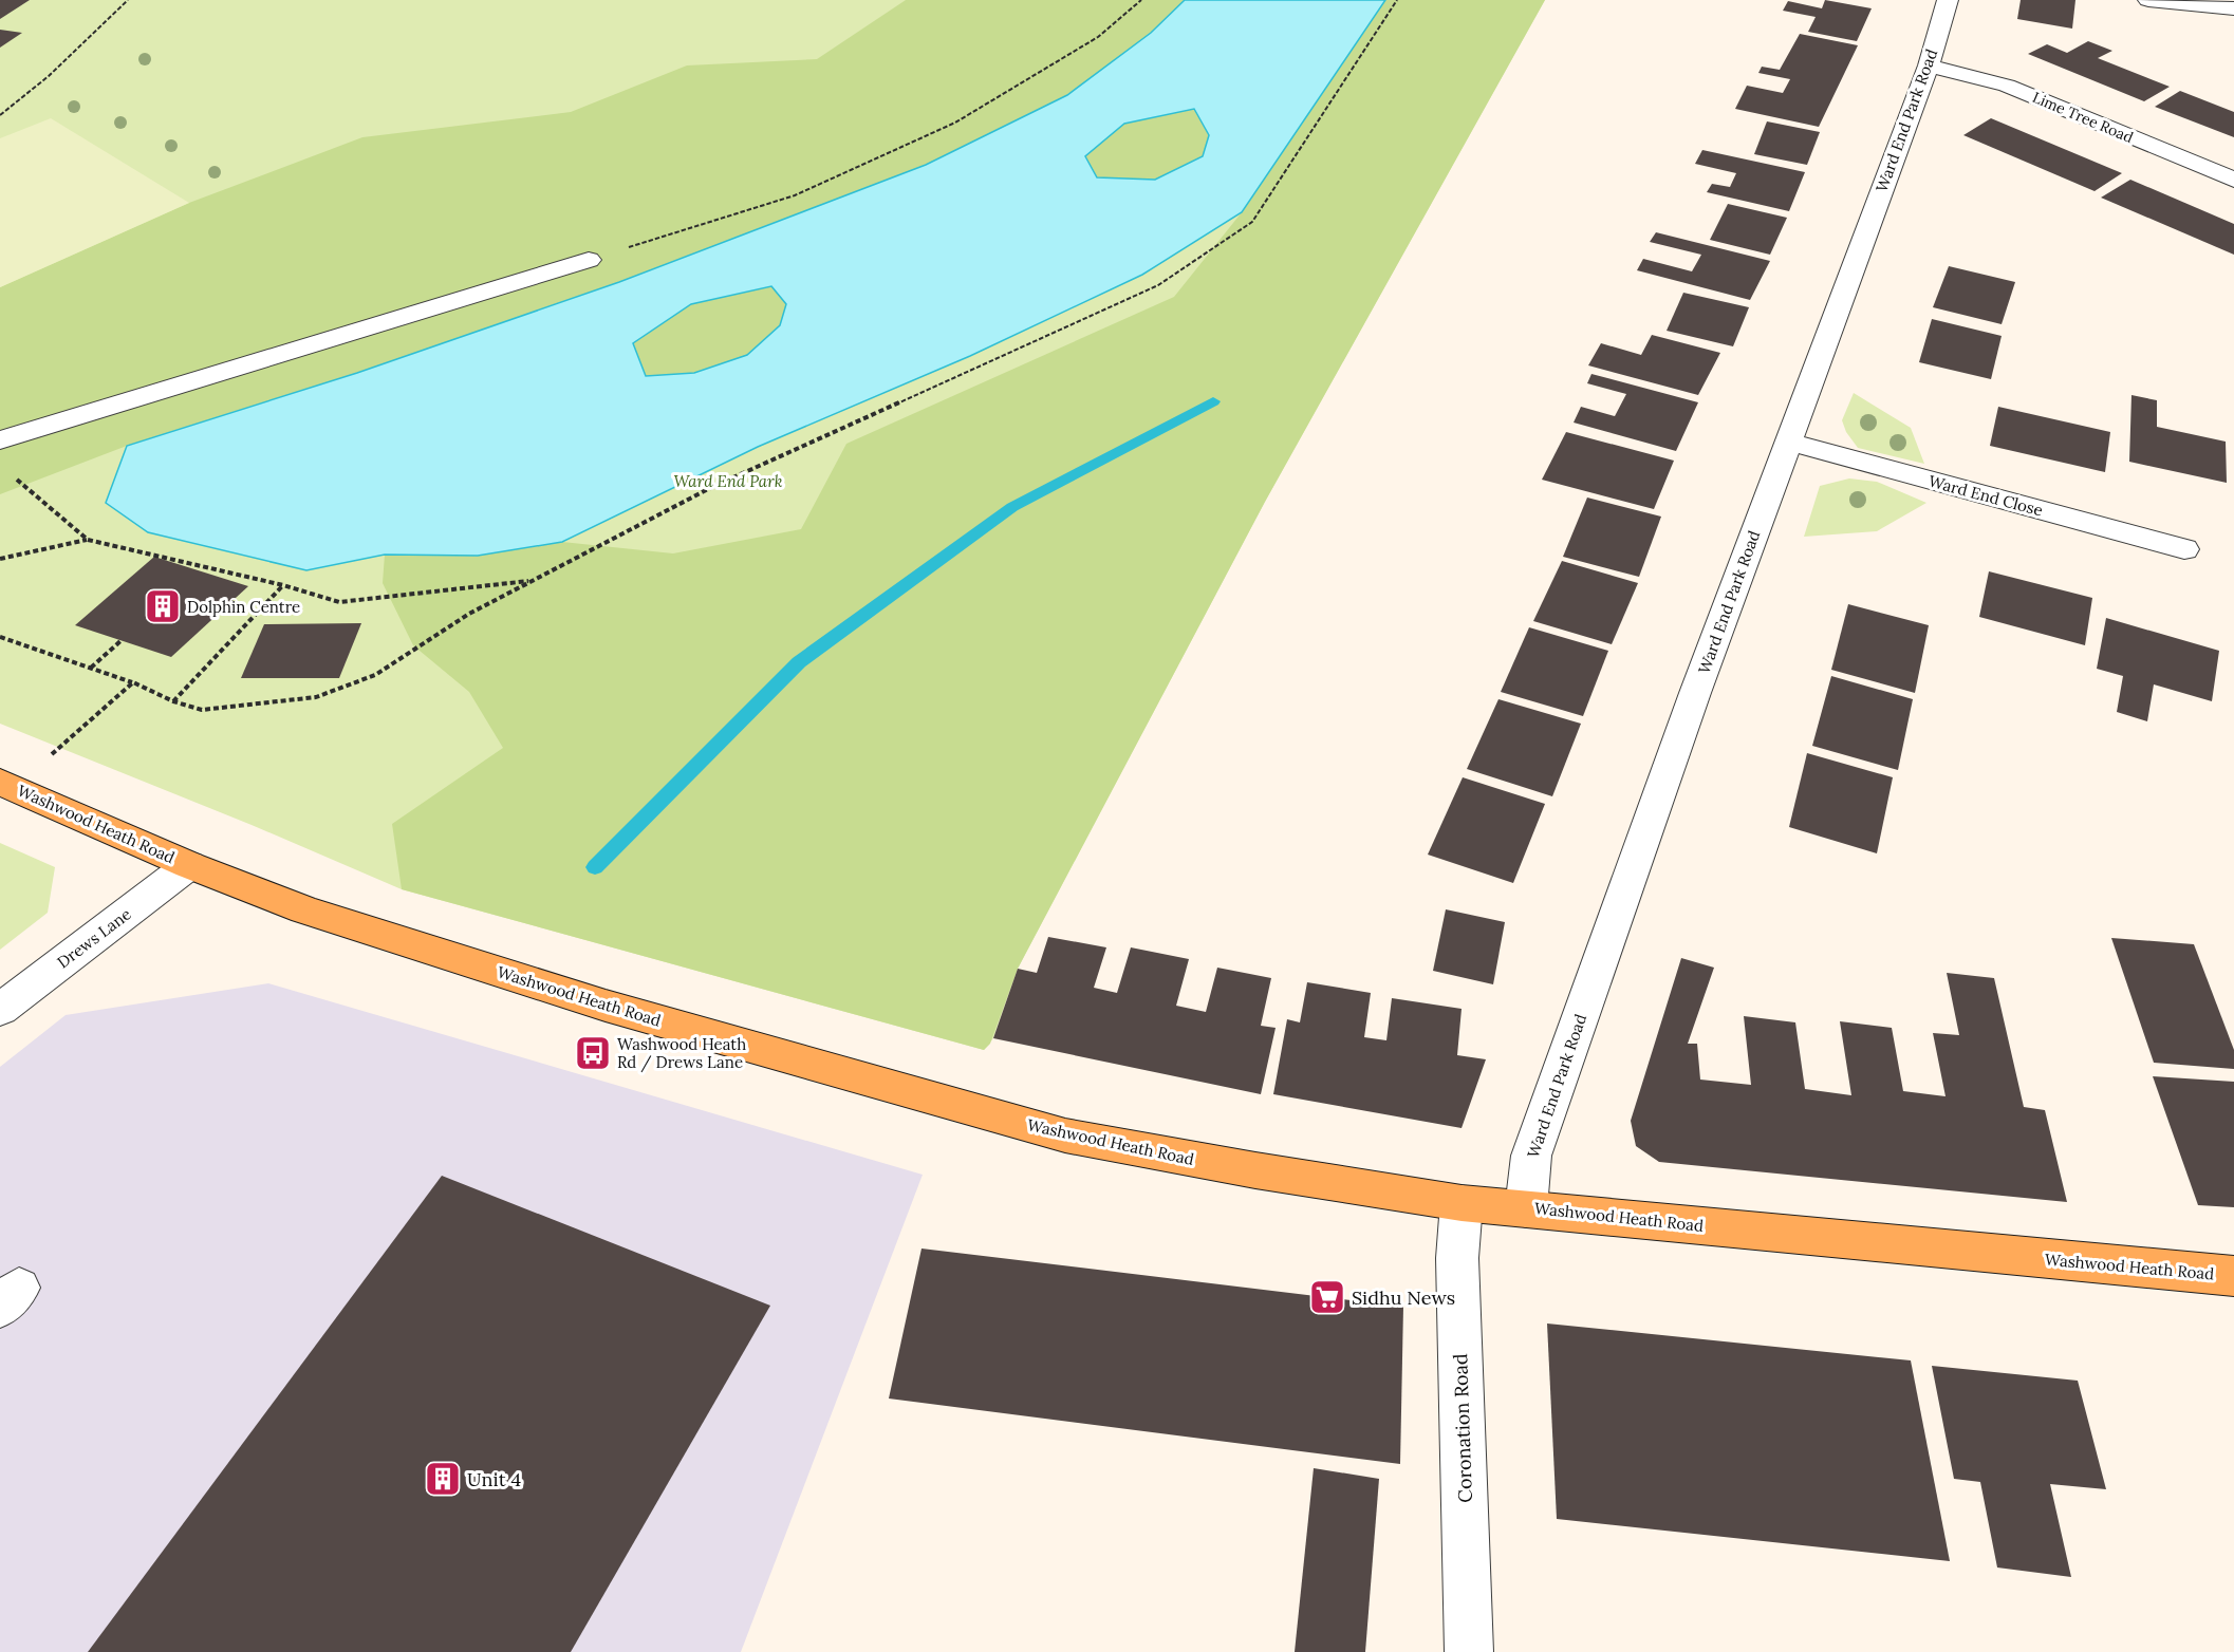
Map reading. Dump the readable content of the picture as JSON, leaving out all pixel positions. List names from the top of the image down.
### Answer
{
  "streets": {
    "main road": ["Washwood Heath Road"],
    "street": [
      "Lime Tree Road",
      "Ward End Park Road",
      "Ward End Close",
      "Drews Lane",
      "Coronation Road"
    ]
  },
  "crossings": [
    ["Lime Tree Road", "Ward End Park Road"],
    ["Ward End Park Road", "Ward End Close"],
    ["Ward End Park Road", "Washwood Heath Road"],
    ["Washwood Heath Road", "Drews Lane"],
    ["Washwood Heath Road", "Coronation Road"]
  ],
  "parks": ["Ward End Park"],
  "places": {
    "building": ["Dolphin Centre", "Unit 4"],
    "bus stop": ["Washwood Heath Rd / Drews Lane"],
    "supermarket": ["Sidhu News"]
  }
}
